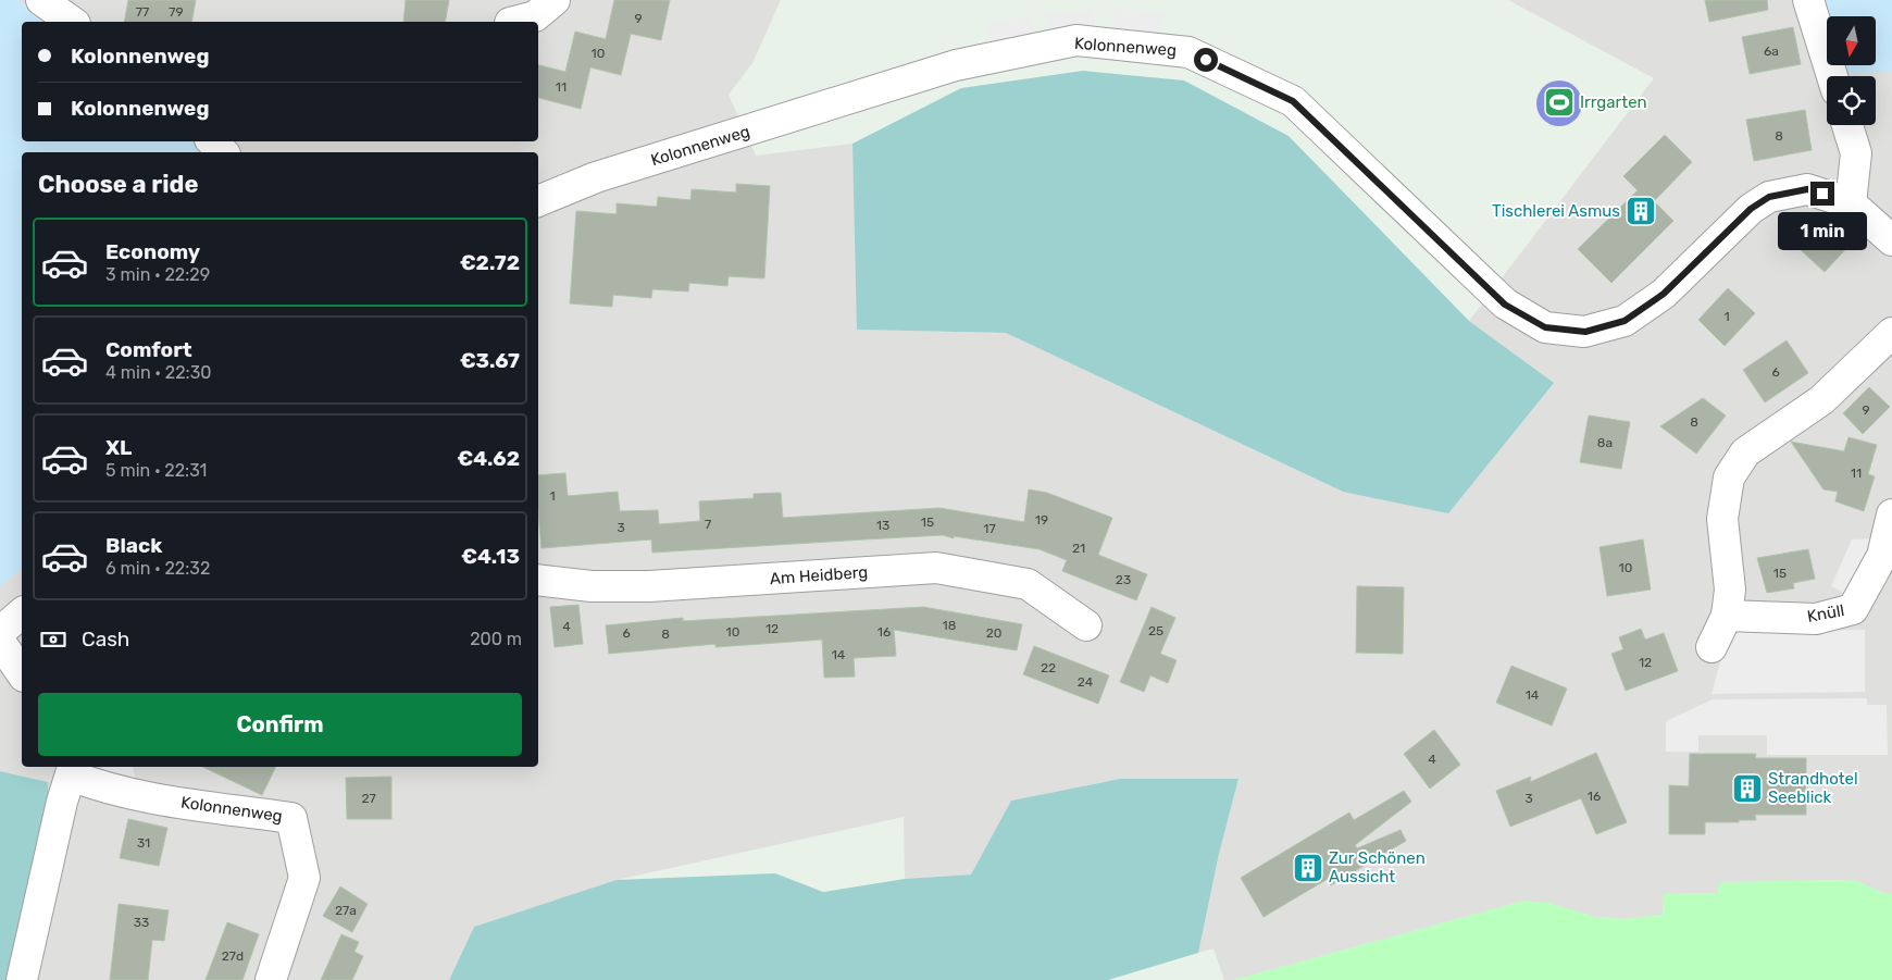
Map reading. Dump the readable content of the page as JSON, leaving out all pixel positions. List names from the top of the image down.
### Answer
{
  "streets": {
    "street": ["Kolonnenweg", "Am Heidberg", "Knüll"]
  },
  "places": {
    "sports": ["Irrgarten"],
    "building": ["Tischlerei Asmus", "Strandhotel Seeblick", "Zur Schönen Aussicht"]
  },
  "house_numbers": [
    "77",
    "79",
    "9",
    "6a",
    "10",
    "11",
    "8",
    "1",
    "6",
    "9",
    "8",
    "8a",
    "11",
    "1",
    "19",
    "15",
    "7",
    "13",
    "3",
    "17",
    "21",
    "10",
    "15",
    "23",
    "18",
    "4",
    "12",
    "25",
    "10",
    "16",
    "6",
    "20",
    "8",
    "14",
    "12",
    "22",
    "24",
    "14",
    "4",
    "16",
    "27",
    "3",
    "31",
    "27a",
    "33",
    "27d"
  ],
  "north": "bottom",
  "page": {
    "banner": ["Kolonnenweg", "Kolonnenweg"],
    "heading": "Choose a ride",
    "bubble": "1 min",
    "list": [
      {
        "name": "Economy",
        "note": "3 min · 22:29",
        "value": "€2.72"
      },
      {
        "name": "Comfort",
        "note": "4 min · 22:30",
        "value": "€3.67"
      },
      {
        "name": "XL",
        "note": "5 min · 22:31",
        "value": "€4.62"
      },
      {
        "name": "Black",
        "note": "6 min · 22:32",
        "value": "€4.13"
      }
    ],
    "pay": ["Cash", "200 m"],
    "buttons": "Confirm"
  }
}
